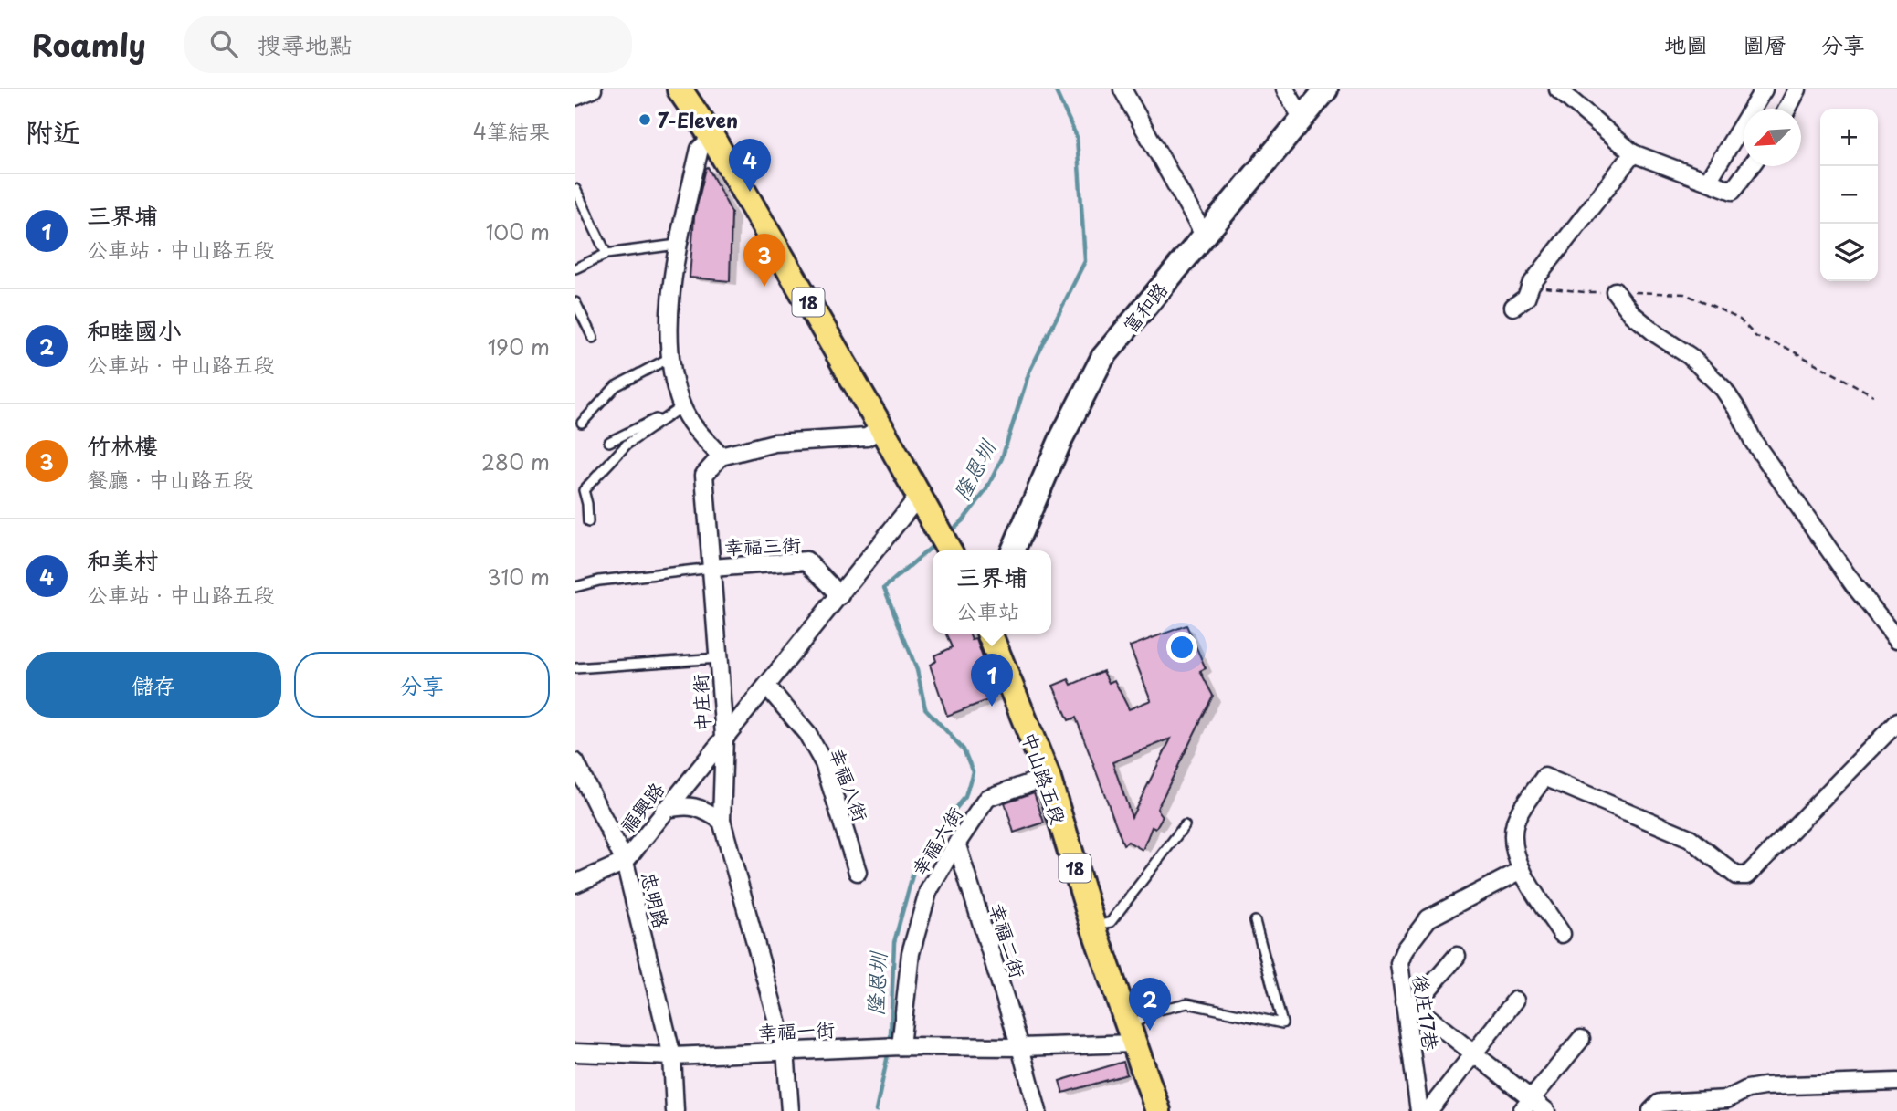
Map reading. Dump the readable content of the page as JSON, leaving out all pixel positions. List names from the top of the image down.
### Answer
{
  "streets": {
    "main road": ["18", "中山路五段"],
    "street": [
      "富和路",
      "幸福三街",
      "中庄街",
      "幸福八街",
      "福興路",
      "幸福六街",
      "忠明路",
      "幸福二街",
      "後庄17巷",
      "幸福一街"
    ]
  },
  "crossings": [
    ["18", "福興路"],
    ["幸福三街", "中庄街"],
    ["幸福三街", "福興路"],
    ["中庄街", "福興路"],
    ["中庄街", "幸福一街"],
    ["中山路五段", "幸福六街"],
    ["中山路五段", "幸福一街"],
    ["幸福八街", "福興路"],
    ["福興路", "忠明路"],
    ["幸福六街", "幸福二街"],
    ["幸福六街", "幸福一街"],
    ["忠明路", "幸福一街"],
    ["幸福二街", "幸福一街"]
  ],
  "water": ["隆恩圳"],
  "places": ["7-Eleven"],
  "north": "bottom left",
  "page": {
    "header": "Roamly",
    "search": "搜尋地點",
    "nav": ["地圖", "圖層", "分享"],
    "heading": ["附近", "4筆結果"],
    "map_buttons": ["+", "−"],
    "pins": [
      "4",
      "3",
      "1",
      "2"
    ],
    "list": [
      {
        "mark": "1",
        "name": "三界埔",
        "note": "公車站 · 中山路五段",
        "value": "100 m"
      },
      {
        "mark": "2",
        "name": "和睦國小",
        "note": "公車站 · 中山路五段",
        "value": "190 m"
      },
      {
        "mark": "3",
        "name": "竹林樓",
        "note": "餐廳 · 中山路五段",
        "value": "280 m"
      },
      {
        "mark": "4",
        "name": "和美村",
        "note": "公車站 · 中山路五段",
        "value": "310 m"
      }
    ],
    "popup": ["三界埔", "公車站"],
    "buttons": ["儲存", "分享"]
  }
}
